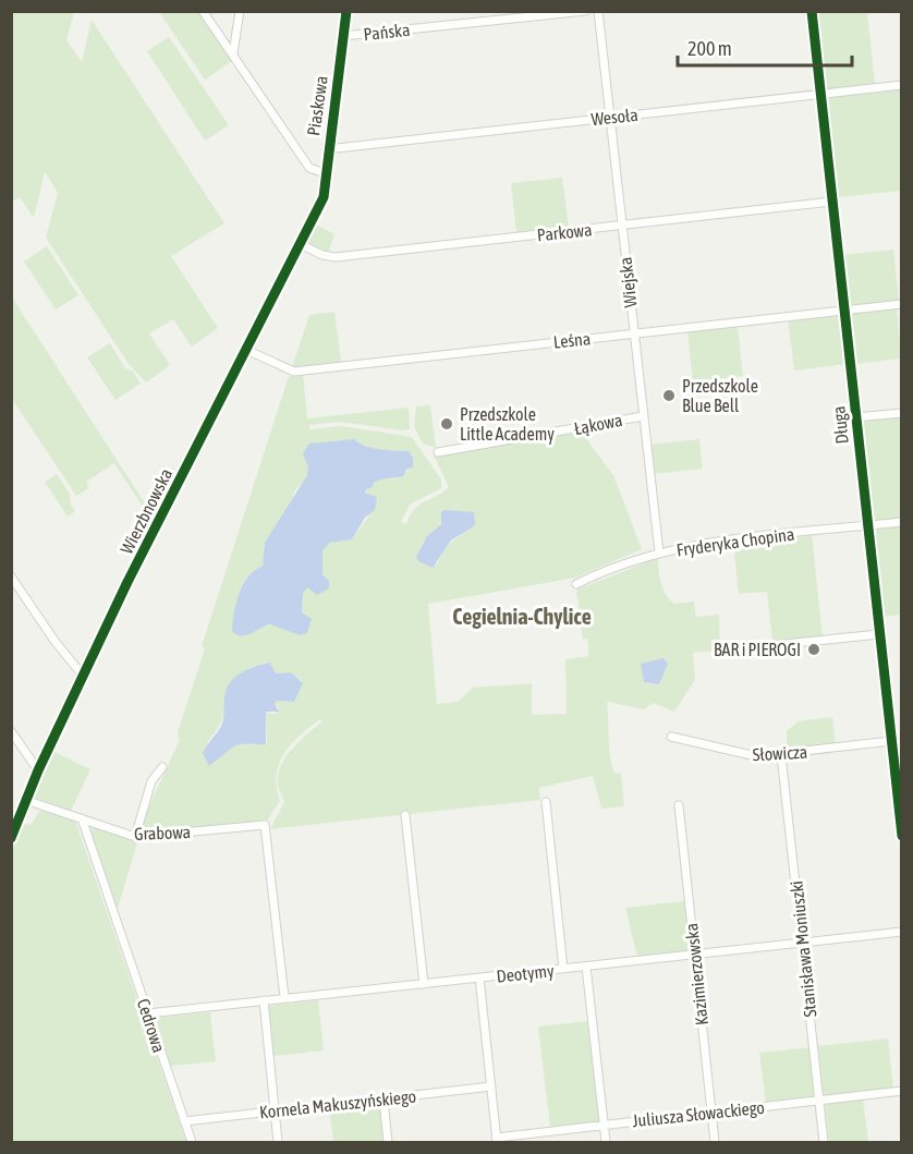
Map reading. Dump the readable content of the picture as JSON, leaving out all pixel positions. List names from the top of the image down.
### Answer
{
  "streets": {
    "street": [
      "Pańska",
      "Piaskowa",
      "Wesoła",
      "Parkowa",
      "Wiejska",
      "Leśna",
      "Łąkowa",
      "Długa",
      "Wierzbnowska",
      "Fryderyka Chopina",
      "Słowicza",
      "Grabowa",
      "Stanisława Moniuszki",
      "Deotymy",
      "Kazimierzowska",
      "Cedrowa",
      "Kornela Makuszyńskiego",
      "Juliusza Słowackiego"
    ]
  },
  "crossings": [
    ["Pańska", "Piaskowa"],
    ["Piaskowa", "Wesoła"],
    ["Piaskowa", "Wierzbnowska"],
    ["Wesoła", "Wiejska"],
    ["Wesoła", "Długa"],
    ["Parkowa", "Wiejska"],
    ["Parkowa", "Długa"],
    ["Parkowa", "Wierzbnowska"],
    ["Wiejska", "Leśna"],
    ["Wiejska", "Łąkowa"],
    ["Wiejska", "Fryderyka Chopina"],
    ["Leśna", "Długa"],
    ["Leśna", "Wierzbnowska"],
    ["Długa", "Fryderyka Chopina"],
    ["Długa", "Słowicza"],
    ["Wierzbnowska", "Grabowa"],
    ["Słowicza", "Stanisława Moniuszki"],
    ["Grabowa", "Deotymy"],
    ["Grabowa", "Cedrowa"],
    ["Stanisława Moniuszki", "Deotymy"],
    ["Stanisława Moniuszki", "Juliusza Słowackiego"],
    ["Deotymy", "Kazimierzowska"],
    ["Deotymy", "Cedrowa"],
    ["Kazimierzowska", "Juliusza Słowackiego"],
    ["Cedrowa", "Kornela Makuszyńskiego"]
  ],
  "districts": ["Cegielnia-Chylice"],
  "places": ["Przedszkole Blue Bell", "Przedszkole Little Academy", "BAR i PIEROGI"],
  "scale_bar": "200 m"
}
